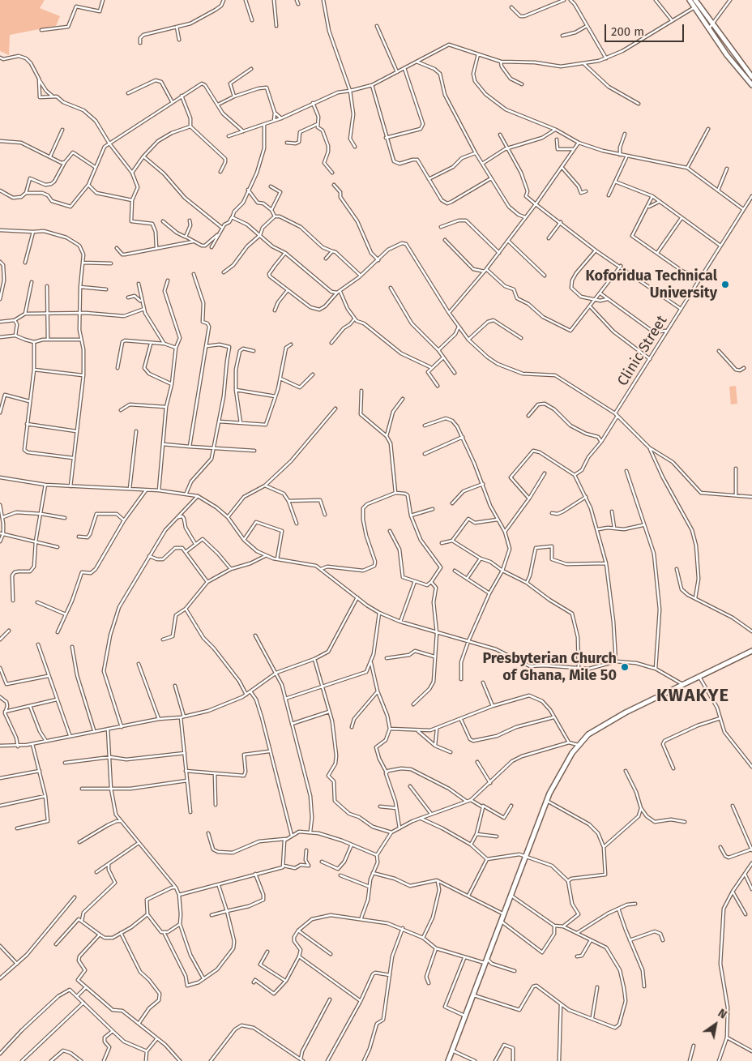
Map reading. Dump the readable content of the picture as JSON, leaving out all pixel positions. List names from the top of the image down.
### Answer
{
  "streets": {
    "street": ["Clinic Street"]
  },
  "districts": ["KWAKYE"],
  "places": ["Koforidua Technical University", "Presbyterian Church of Ghana, Mile 50"],
  "scale_bar": "200 m",
  "north": "top right"
}
